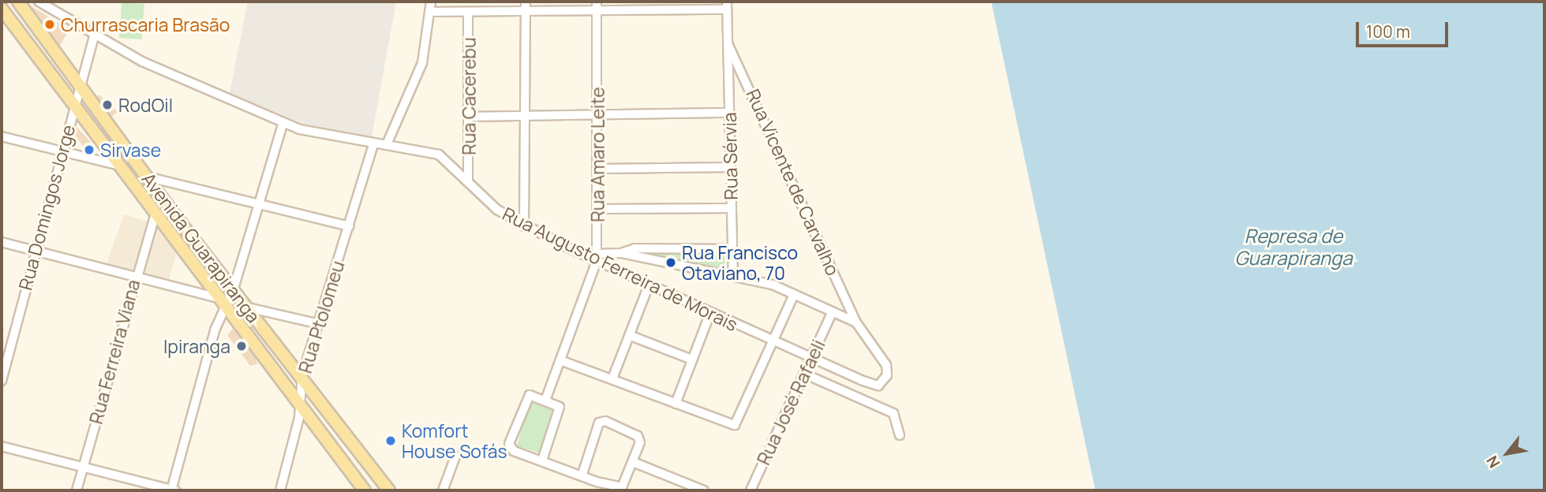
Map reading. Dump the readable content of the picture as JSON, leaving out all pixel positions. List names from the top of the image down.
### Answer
{
  "streets": {
    "main road": ["Avenida Guarapiranga"],
    "street": [
      "Rua Cacerebu",
      "Rua Amaro Leite",
      "Rua Sérvia",
      "Rua Vicente de Carvalho",
      "Rua Domingos Jorge",
      "Rua Augusto Ferreira de Morais",
      "Rua Ptolomeu",
      "Rua Ferreira Viana",
      "Rua José Rafaeli"
    ]
  },
  "crossings": [
    ["Rua Cacerebu", "Rua Augusto Ferreira de Morais"],
    ["Rua Amaro Leite", "Rua Augusto Ferreira de Morais"],
    ["Rua Sérvia", "Rua Vicente de Carvalho"],
    ["Rua Vicente de Carvalho", "Rua Augusto Ferreira de Morais"],
    ["Rua Domingos Jorge", "Avenida Guarapiranga"],
    ["Rua Domingos Jorge", "Rua Augusto Ferreira de Morais"],
    ["Avenida Guarapiranga", "Rua Ptolomeu"],
    ["Avenida Guarapiranga", "Rua Ferreira Viana"],
    ["Rua Augusto Ferreira de Morais", "Rua Ptolomeu"],
    ["Rua Augusto Ferreira de Morais", "Rua José Rafaeli"]
  ],
  "water": ["Represa de Guarapiranga"],
  "places": [
    "Churrascaria Brasão",
    "RodOil",
    "Sirvase",
    "Rua Francisco Otaviano, 70",
    "Ipiranga",
    "Komfort House Sofás"
  ],
  "scale_bar": "100 m",
  "north": "bottom left"
}
